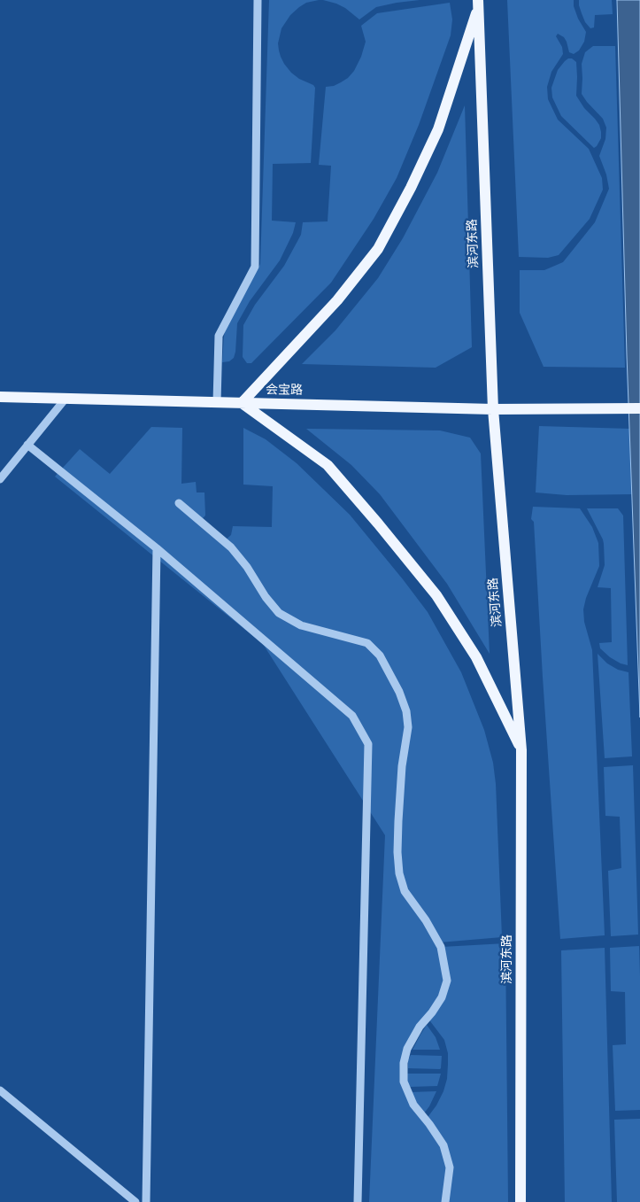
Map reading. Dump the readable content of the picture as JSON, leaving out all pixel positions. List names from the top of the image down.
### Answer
{
  "streets": {
    "main road": ["滨河东路", "会宝路"]
  },
  "crossings": [
    ["滨河东路", "会宝路"]
  ]
}
